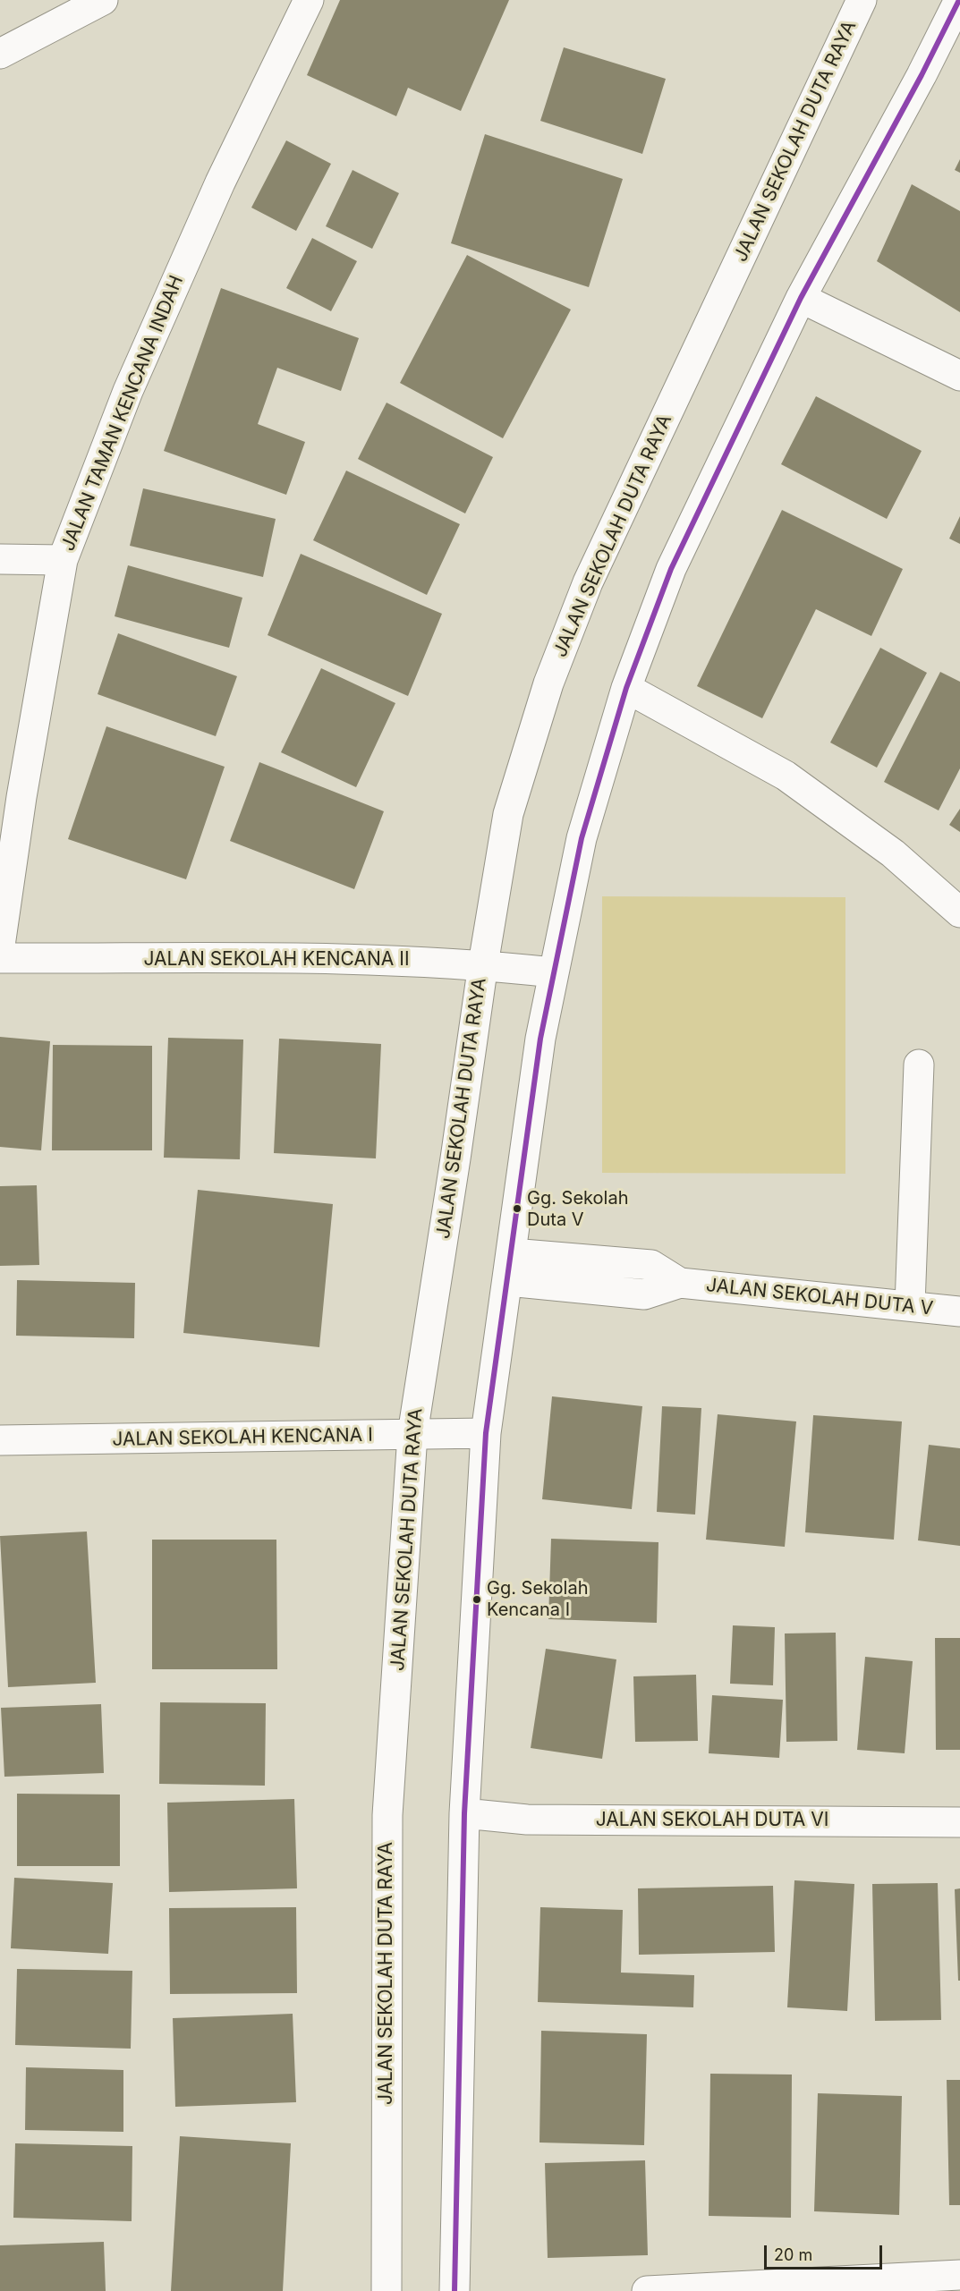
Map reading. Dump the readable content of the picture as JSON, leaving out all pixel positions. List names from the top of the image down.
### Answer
{
  "streets": {
    "street": [
      "JALAN SEKOLAH DUTA RAYA",
      "JALAN TAMAN KENCANA INDAH",
      "JALAN SEKOLAH KENCANA II",
      "JALAN SEKOLAH DUTA V",
      "JALAN SEKOLAH KENCANA I",
      "JALAN SEKOLAH DUTA VI"
    ]
  },
  "crossings": [
    ["JALAN SEKOLAH DUTA RAYA", "JALAN SEKOLAH KENCANA II"],
    ["JALAN SEKOLAH DUTA RAYA", "JALAN SEKOLAH KENCANA I"]
  ],
  "places": ["Gg. Sekolah Duta V", "Gg. Sekolah Kencana I"],
  "scale_bar": "20 m"
}
